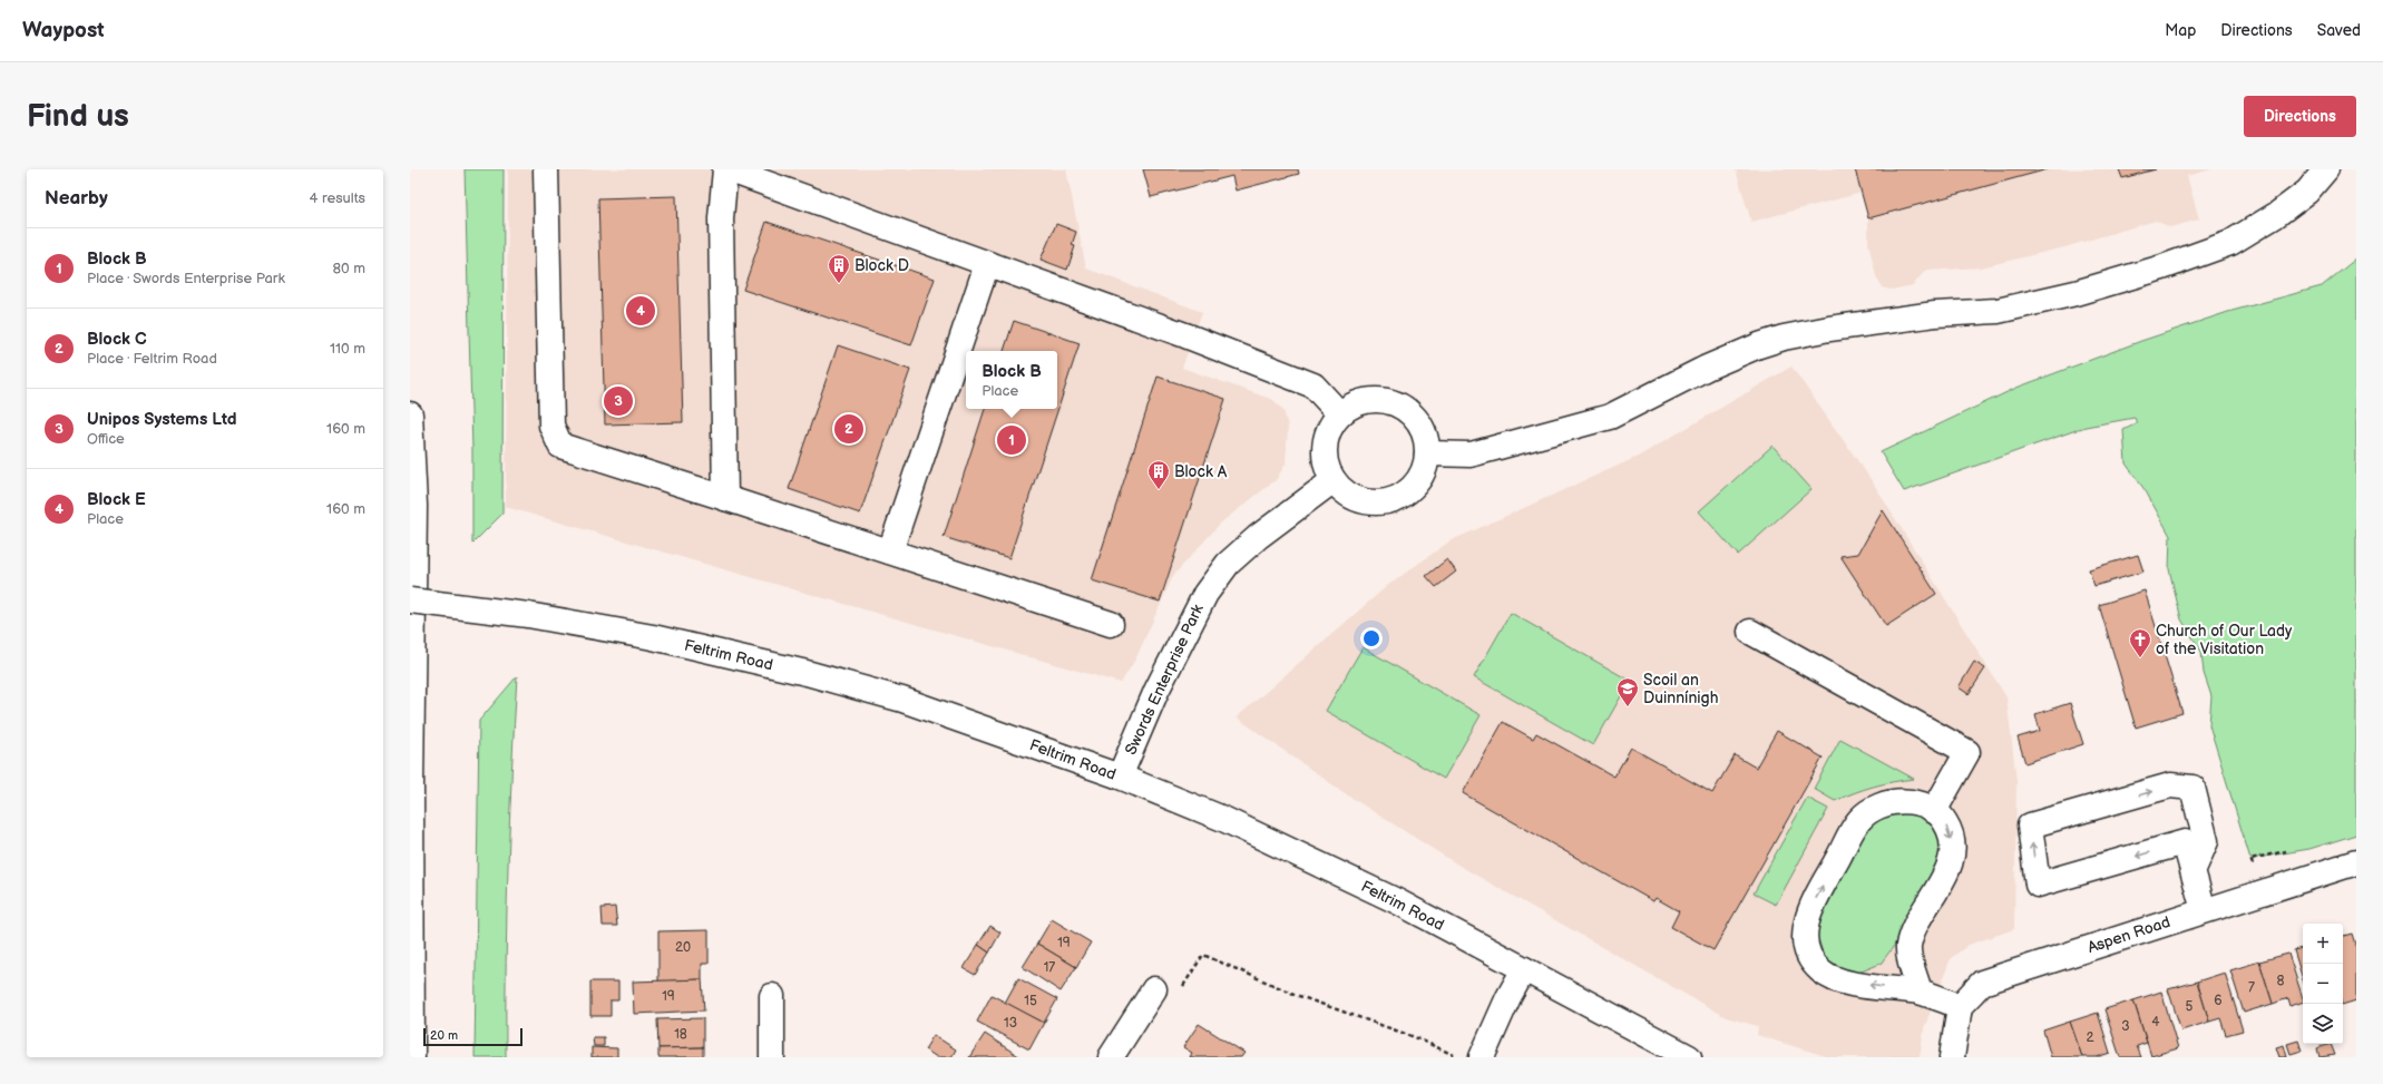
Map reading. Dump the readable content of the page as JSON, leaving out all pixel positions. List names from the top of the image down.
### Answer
{
  "streets": {
    "main road": ["Feltrim Road", "Swords Enterprise Park", "Aspen Road"]
  },
  "crossings": [
    ["Feltrim Road", "Swords Enterprise Park"]
  ],
  "places": {
    "building": ["Block D", "Block A"],
    "church": ["Church of Our Lady of the Visitation"],
    "school or university": ["Scoil an Duinnínigh"]
  },
  "house_numbers": [
    "19",
    "20",
    "17",
    "8",
    "7",
    "19",
    "15",
    "6",
    "5",
    "4",
    "13",
    "3",
    "18",
    "2"
  ],
  "scale_bar": "20 m",
  "page": {
    "header": "Waypost",
    "nav": ["Map", "Directions", "Saved"],
    "buttons": "Directions",
    "title": "Find us",
    "heading": ["Nearby", "4 results"],
    "list": [
      {
        "mark": "1",
        "name": "Block B",
        "note": "Place · Swords Enterprise Park",
        "value": "80 m"
      },
      {
        "mark": "2",
        "name": "Block C",
        "note": "Place · Feltrim Road",
        "value": "110 m"
      },
      {
        "mark": "3",
        "name": "Unipos Systems Ltd",
        "note": "Office",
        "value": "160 m"
      },
      {
        "mark": "4",
        "name": "Block E",
        "note": "Place",
        "value": "160 m"
      }
    ],
    "pins": [
      "4",
      "3",
      "2",
      "1"
    ],
    "popup": ["Block B", "Place"],
    "map_buttons": ["+", "−"],
    "scale": "20 m"
  }
}
